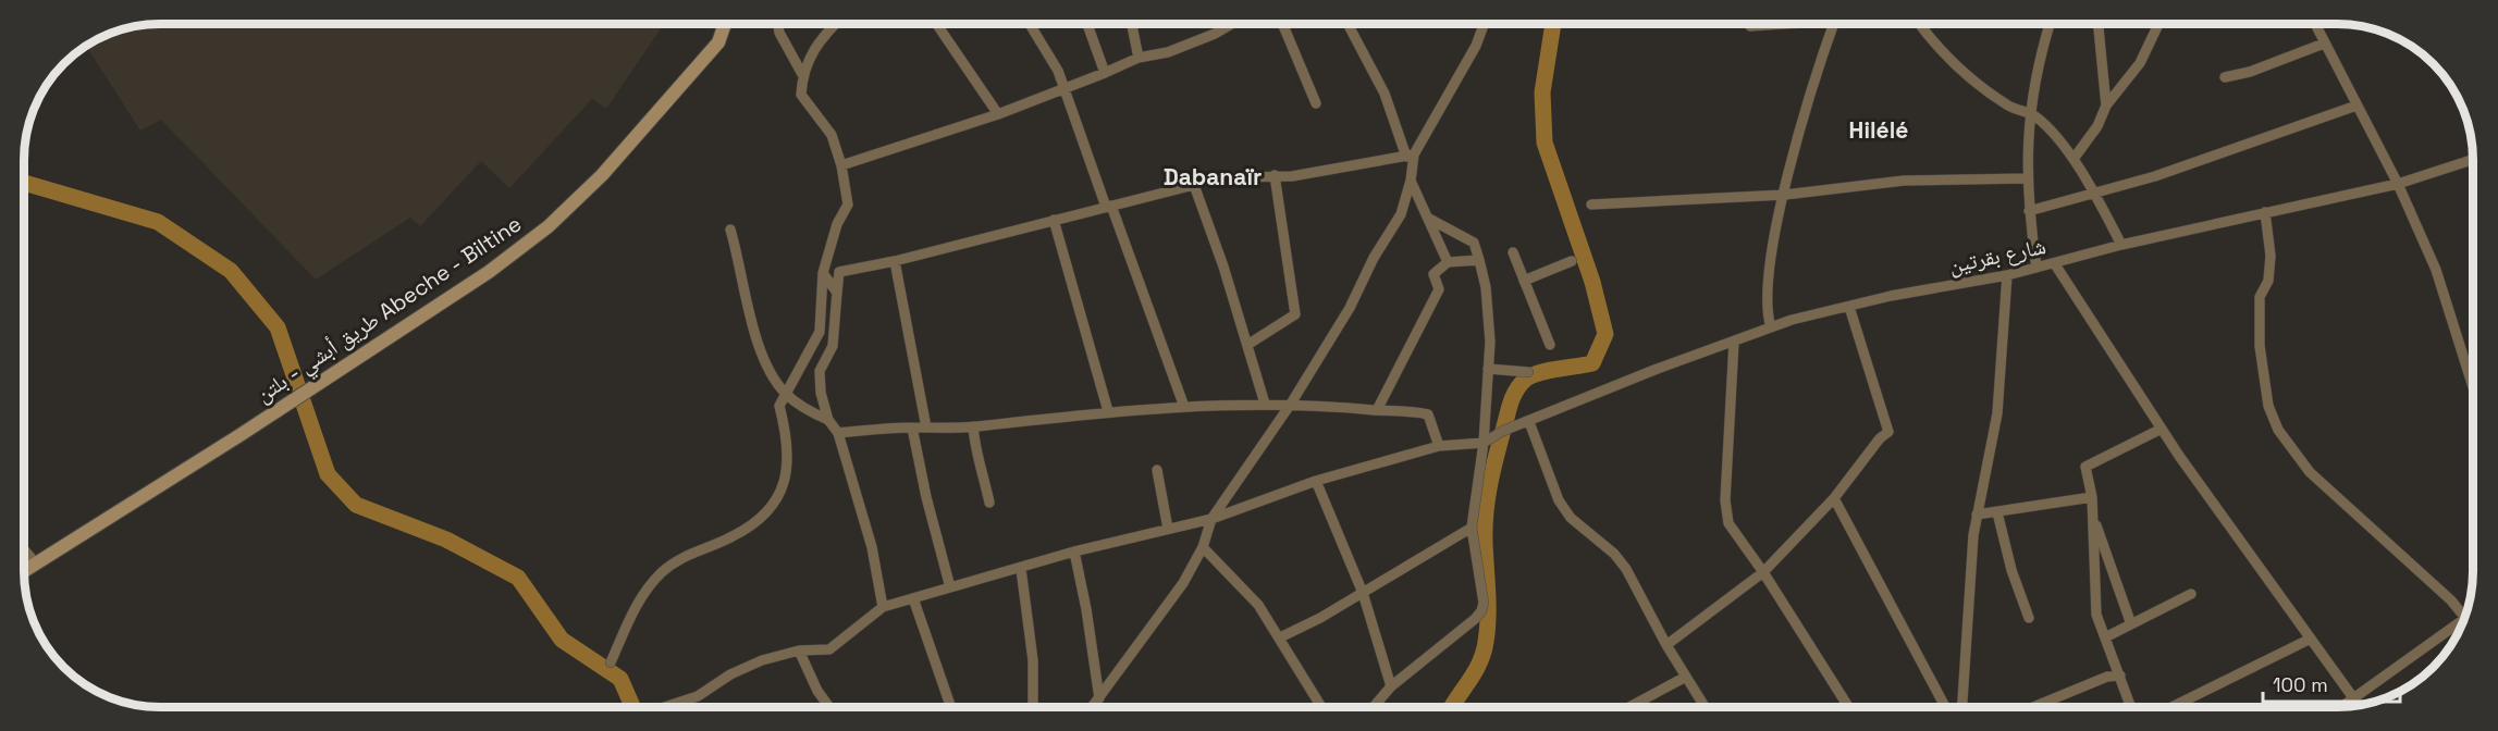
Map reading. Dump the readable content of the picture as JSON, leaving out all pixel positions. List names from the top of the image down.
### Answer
{
  "streets": {
    "main road": ["طريق أبشي - بلتن Abeche - Biltine"],
    "street": ["شارع بقرتين"]
  },
  "districts": ["Hilélé", "Dabanaïr"],
  "scale_bar": "100 m"
}
